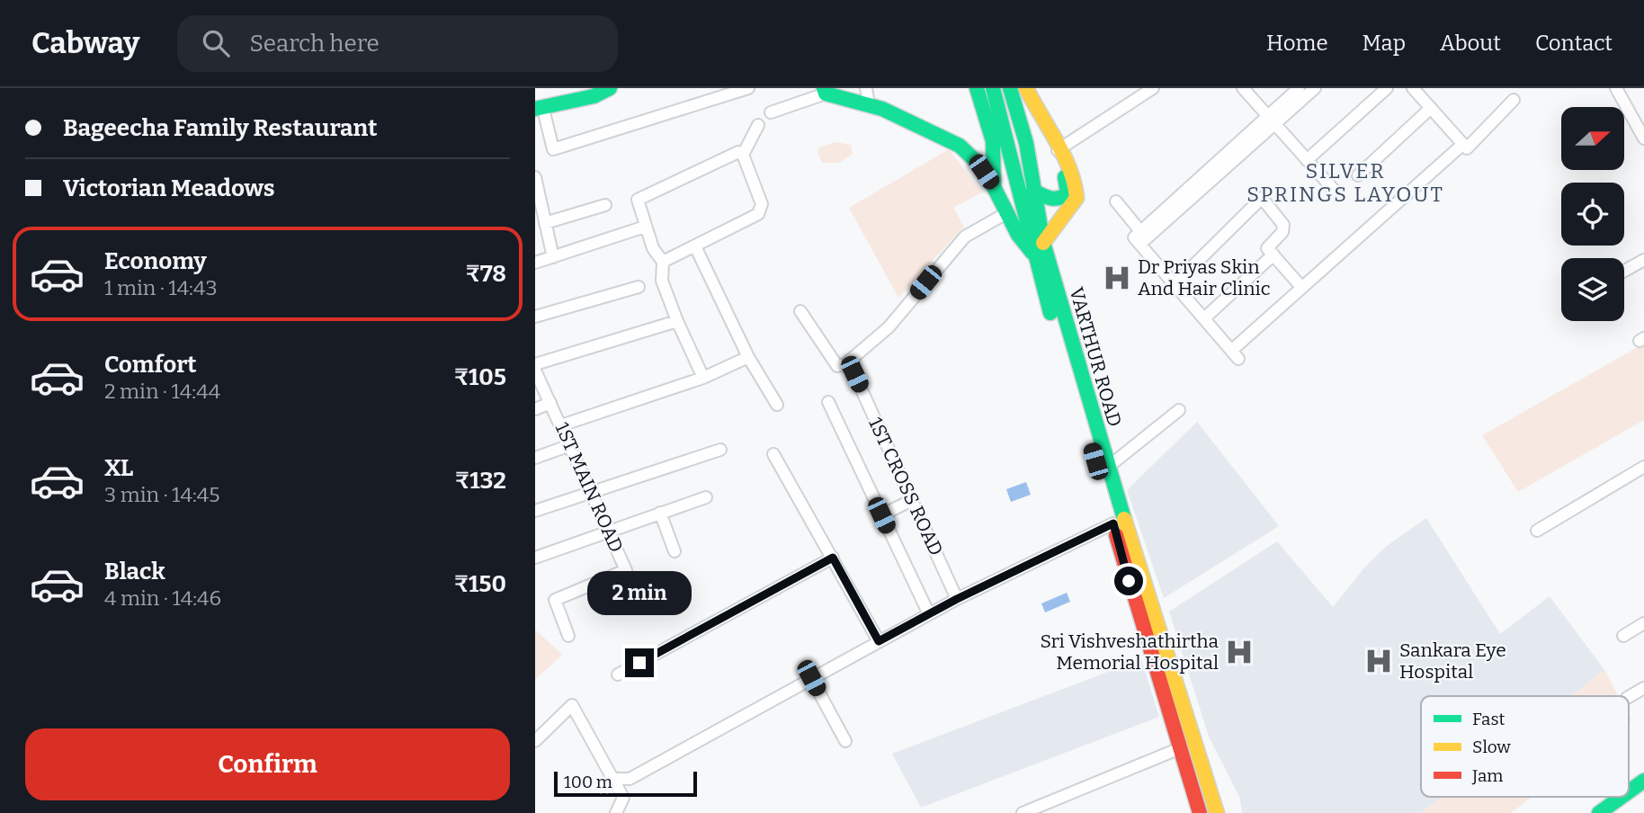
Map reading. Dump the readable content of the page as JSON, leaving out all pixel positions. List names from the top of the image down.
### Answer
{
  "streets": {
    "main road": ["VARTHUR ROAD"],
    "street": ["1ST CROSS ROAD", "1ST MAIN ROAD"]
  },
  "districts": ["SILVER SPRINGS LAYOUT"],
  "places": {
    "hospital": ["Dr Priyas Skin And Hair Clinic", "Sri Vishveshathirtha Memorial Hospital", "Sankara Eye Hospital"]
  },
  "legend": ["Fast", "Slow", "Jam"],
  "scale_bar": "100 m",
  "north": "right",
  "page": {
    "header": "Cabway",
    "search": "Search here",
    "nav": [
      "Home",
      "Map",
      "About",
      "Contact"
    ],
    "banner": ["Bageecha Family Restaurant", "Victorian Meadows"],
    "list": [
      {
        "name": "Economy",
        "note": "1 min · 14:43",
        "value": "₹78"
      },
      {
        "name": "Comfort",
        "note": "2 min · 14:44",
        "value": "₹105"
      },
      {
        "name": "XL",
        "note": "3 min · 14:45",
        "value": "₹132"
      },
      {
        "name": "Black",
        "note": "4 min · 14:46",
        "value": "₹150"
      }
    ],
    "bubble": "2 min",
    "buttons": "Confirm",
    "scale": "100 m"
  }
}
